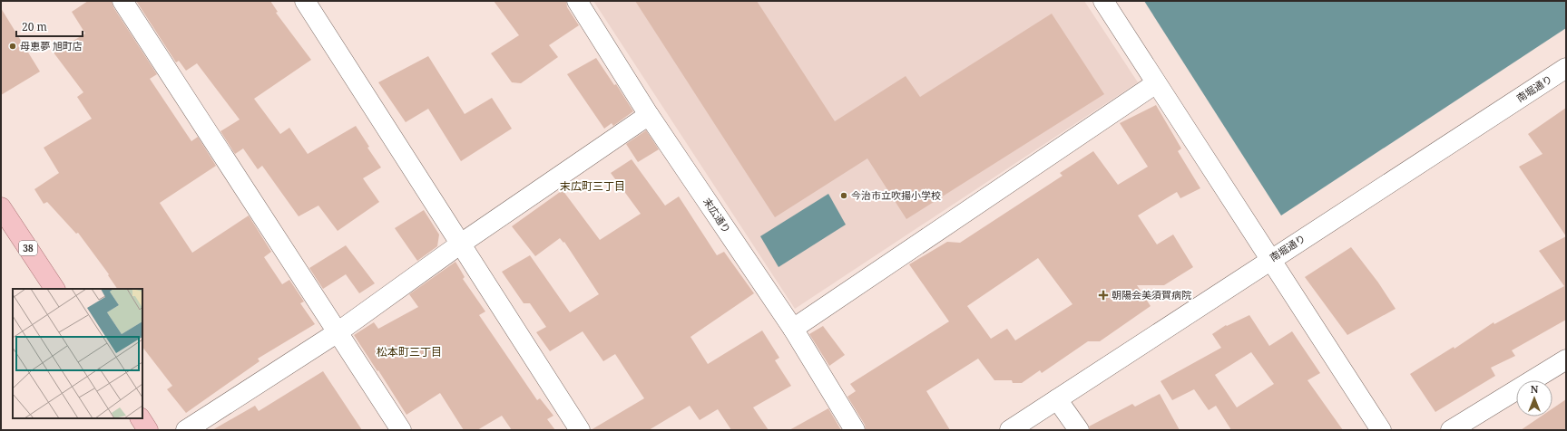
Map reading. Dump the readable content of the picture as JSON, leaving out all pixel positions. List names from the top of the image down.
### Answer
{
  "streets": {
    "main road": ["38"],
    "street": ["南堀通り", "末広通り"]
  },
  "districts": ["末広町三丁目", "松本町三丁目"],
  "places": {
    "other": ["母恵夢 旭町店", "今治市立吹揚小学校"],
    "health": ["朝陽会美須賀病院"]
  },
  "scale_bar": "20 m",
  "north": "top"
}
